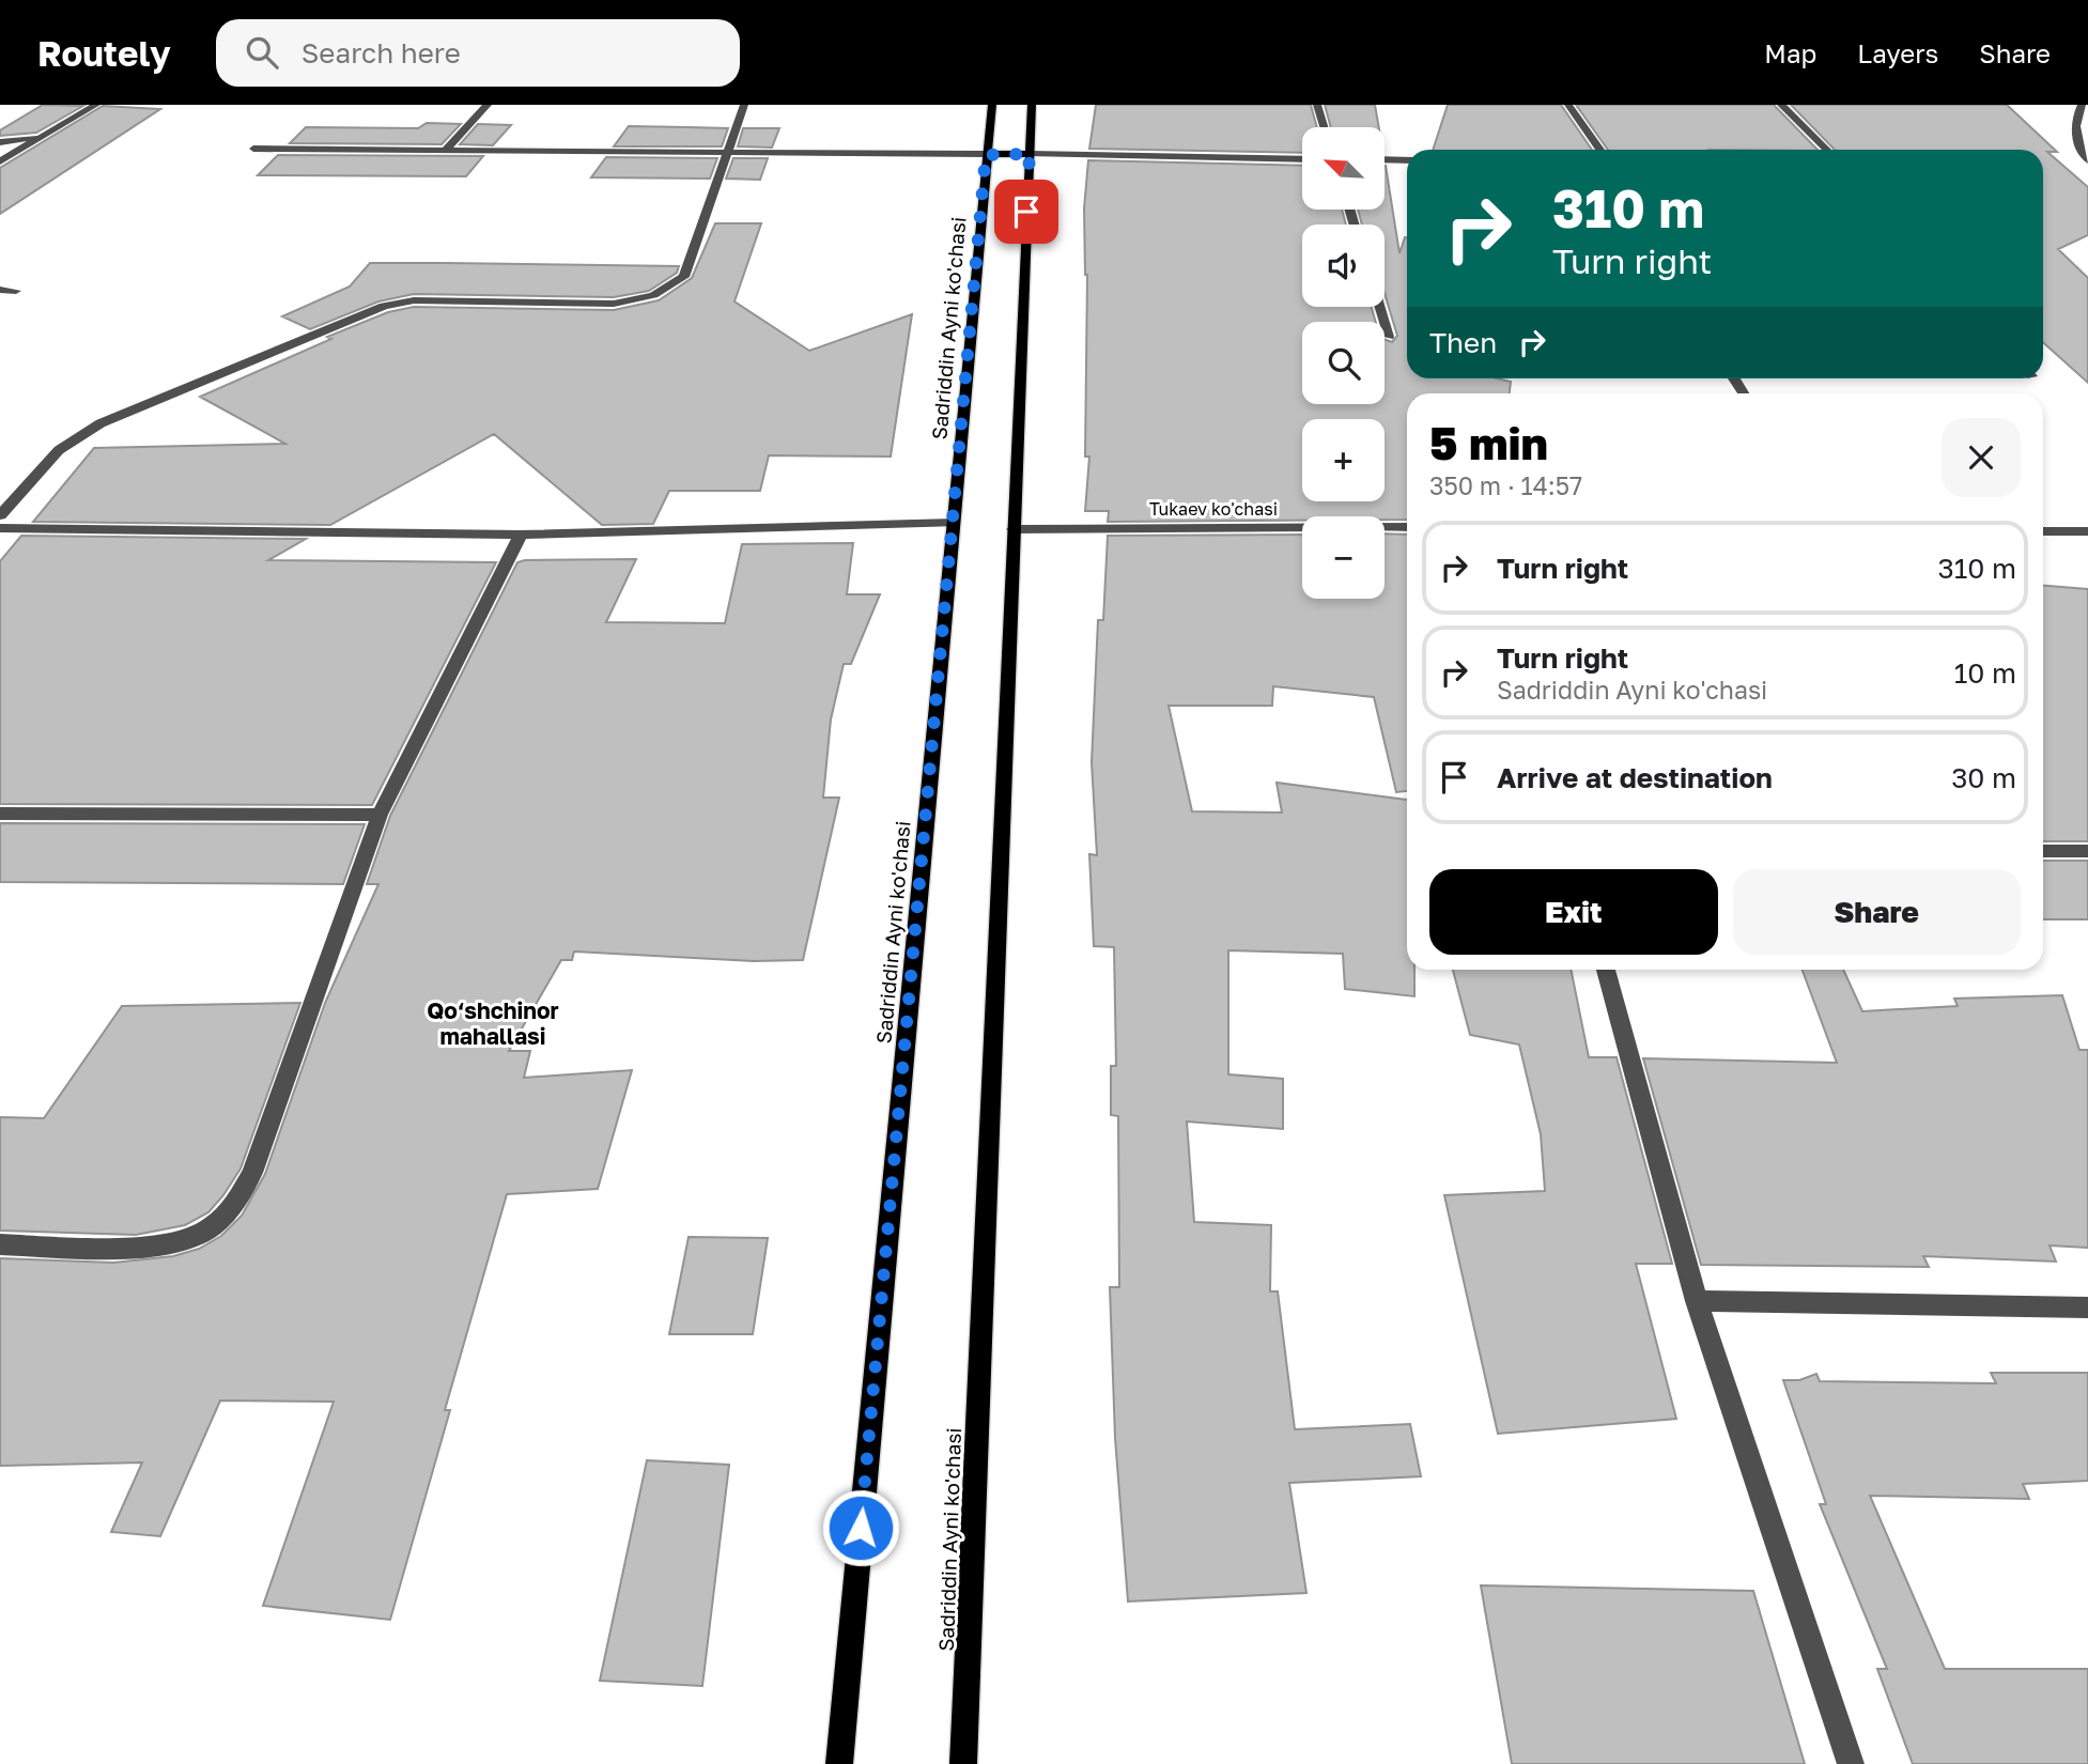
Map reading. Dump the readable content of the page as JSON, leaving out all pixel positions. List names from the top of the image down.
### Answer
{
  "streets": {
    "main road": ["Sadriddin Ayni ko'chasi"],
    "street": ["Tukaev ko'chasi"]
  },
  "crossings": [
    ["Sadriddin Ayni ko'chasi", "Tukaev ko'chasi"]
  ],
  "districts": ["Qo‘shchinor mahallasi"],
  "north": "top left",
  "page": {
    "header": "Routely",
    "search": "Search here",
    "nav": ["Map", "Layers", "Share"],
    "map_buttons": ["+", "−"],
    "turn": ["310 m", "Turn right"],
    "then": "Then",
    "heading": ["5 min", "350 m · 14:57"],
    "list": [
      {
        "name": "Turn right",
        "value": "310 m"
      },
      {
        "name": "Turn right",
        "note": "Sadriddin Ayni ko'chasi",
        "value": "10 m"
      },
      {
        "name": "Arrive at destination",
        "value": "30 m"
      }
    ],
    "buttons": ["Exit", "Share"]
  }
}
